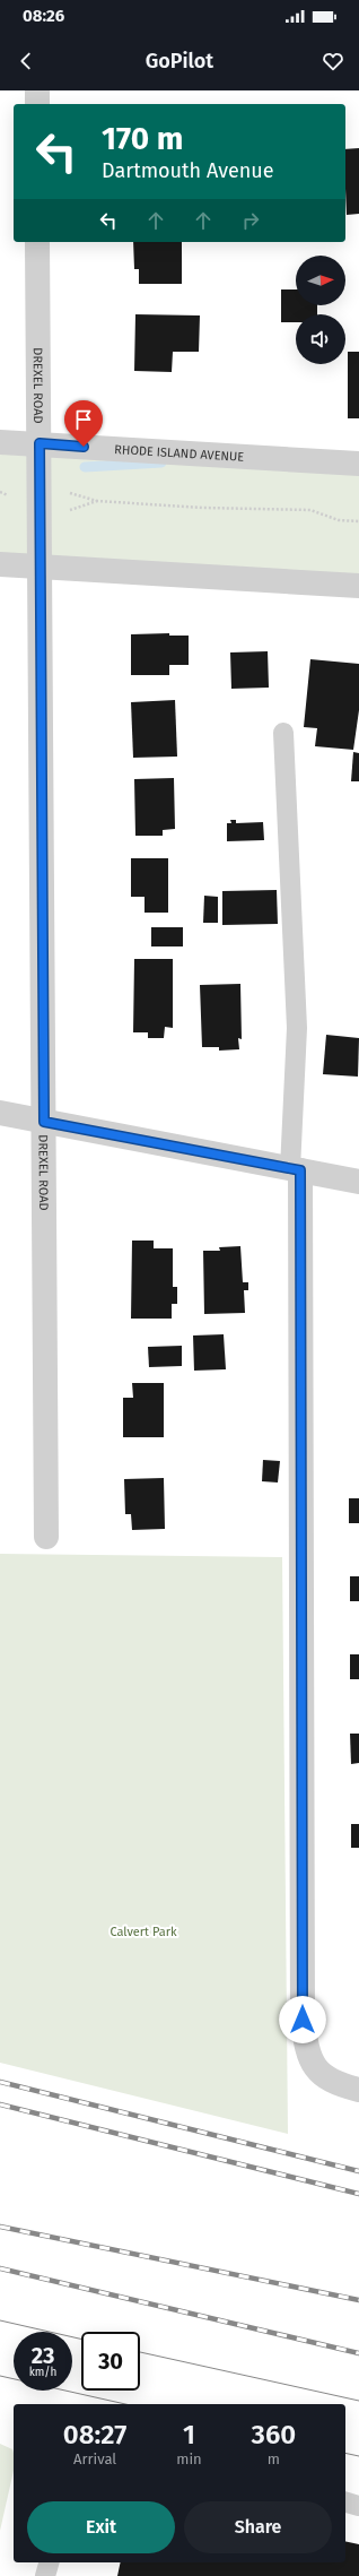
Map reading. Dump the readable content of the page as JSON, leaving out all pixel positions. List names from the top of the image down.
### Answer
{
  "streets": {
    "street": ["DREXEL ROAD", "RHODE ISLAND AVENUE"]
  },
  "crossings": [
    ["DREXEL ROAD", "RHODE ISLAND AVENUE"]
  ],
  "parks": ["Calvert Park"],
  "north": "right",
  "page": {
    "status": "08:26",
    "header": "GoPilot",
    "turn": ["170 m", "Dartmouth Avenue"],
    "speed": "23 km/h",
    "limit": "30",
    "eta": [
      "08:27",
      "Arrival",
      "1",
      "min",
      "360",
      "m"
    ],
    "buttons": ["Exit", "Share"]
  }
}
